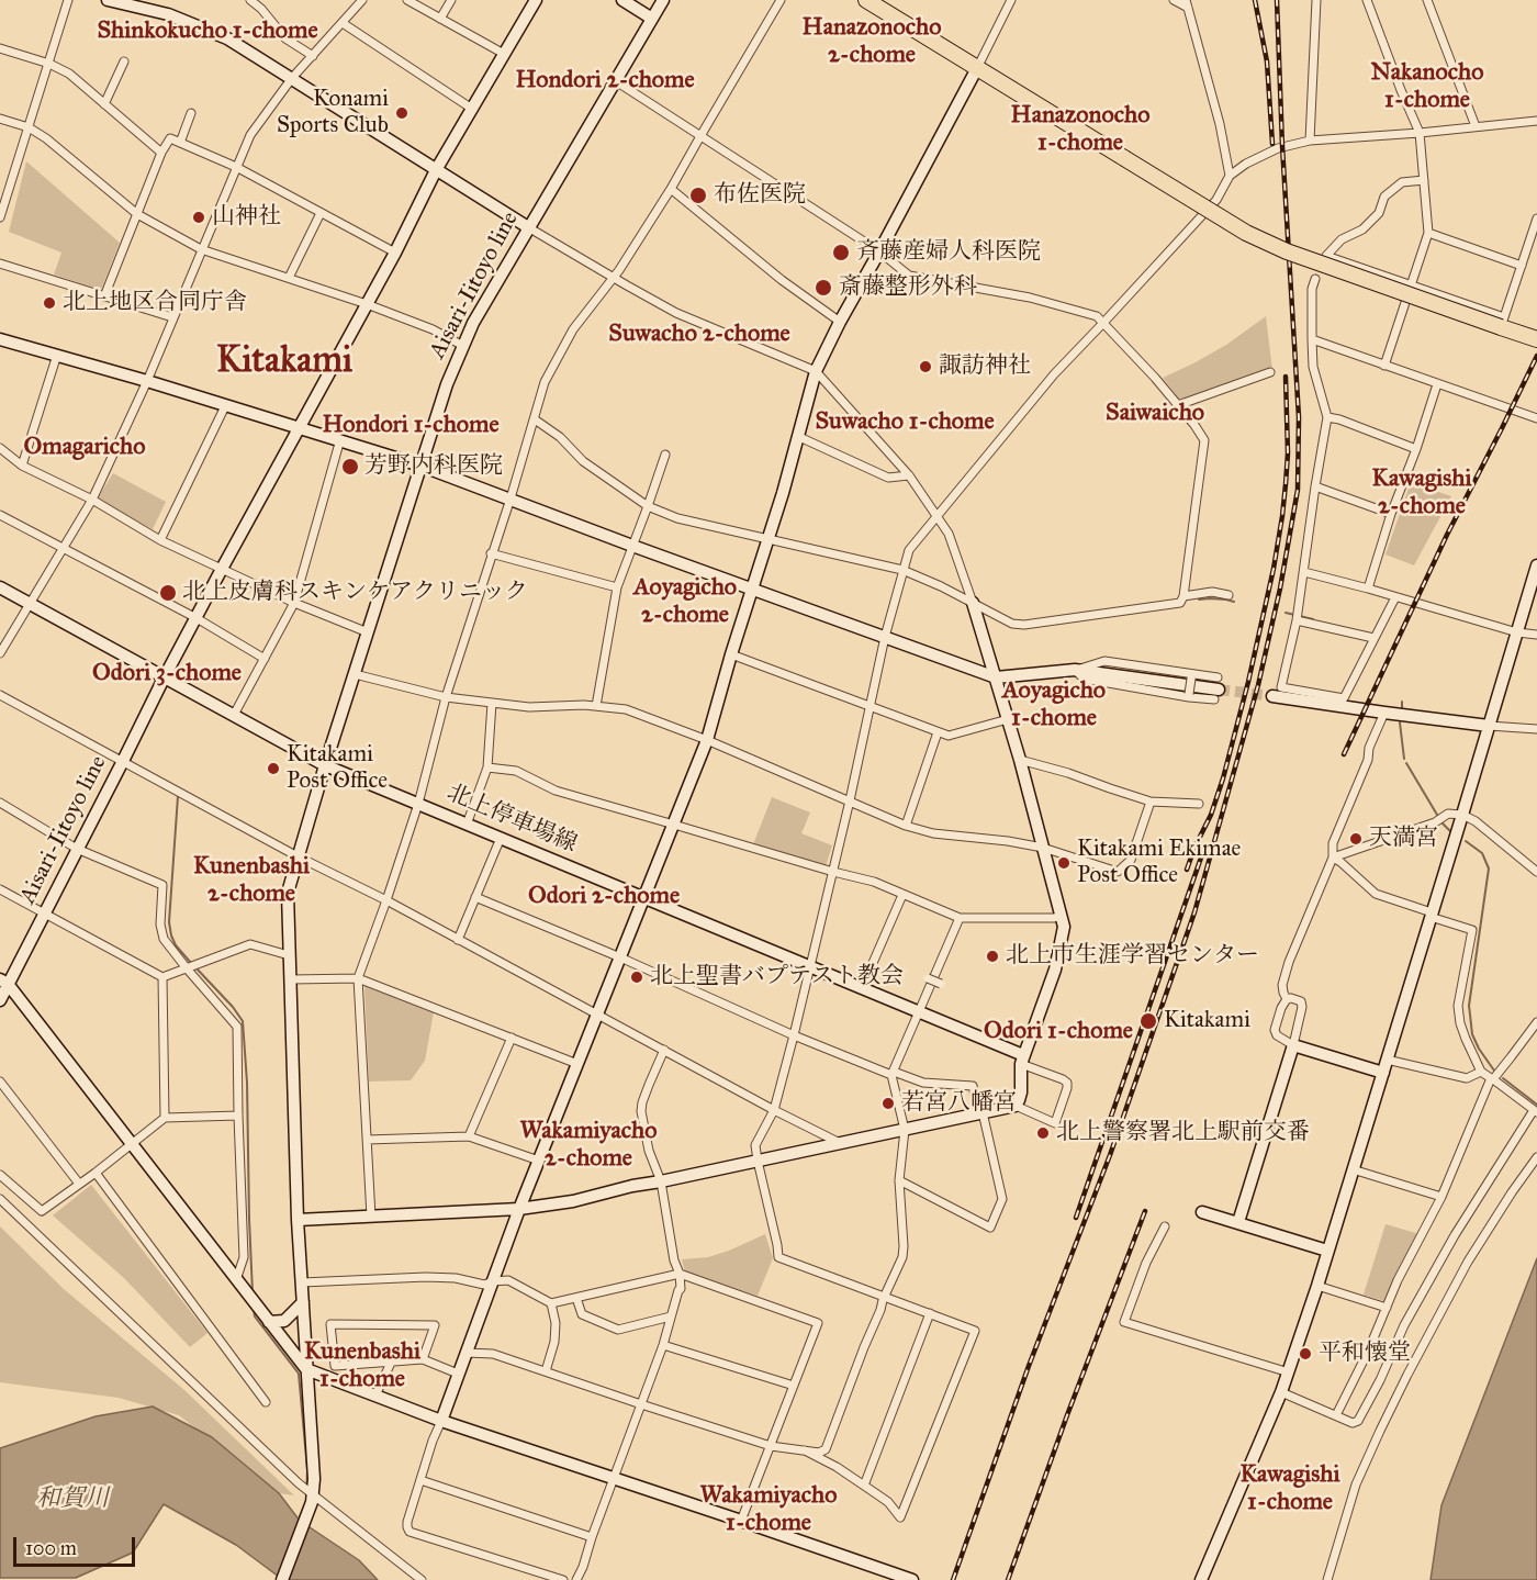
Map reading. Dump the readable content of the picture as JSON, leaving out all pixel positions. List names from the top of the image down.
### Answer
{
  "streets": {
    "street": ["Aisari-Iitoyo line", "北上停車場線"]
  },
  "crossings": [
    ["Aisari-Iitoyo line", "北上停車場線"]
  ],
  "districts": [
    "Hanazonocho 2-chome",
    "Shinkokucho 1-chome",
    "Nakanocho 1-chome",
    "Hondori 2-chome",
    "Hanazonocho 1-chome",
    "Suwacho 2-chome",
    "Kitakami",
    "Saiwaicho",
    "Suwacho 1-chome",
    "Hondori 1-chome",
    "Omagaricho",
    "Kawagishi 2-chome",
    "Aoyagicho 2-chome",
    "Odori 3-chome",
    "Aoyagicho 1-chome",
    "Kunenbashi 2-chome",
    "Odori 2-chome",
    "Odori 1-chome",
    "Wakamiyacho 2-chome",
    "Kunenbashi 1-chome",
    "Kawagishi 1-chome",
    "Wakamiyacho 1-chome"
  ],
  "water": ["和賀川"],
  "places": [
    "Konami Sports Club",
    "布佐医院",
    "山神社",
    "斉藤産婦人科医院",
    "斎藤整形外科",
    "北上地区合同庁舎",
    "諏訪神社",
    "芳野内科医院",
    "北上皮膚科スキンケアクリニック",
    "Kitakami Post Office",
    "天満宮",
    "Kitakami Ekimae Post Office",
    "北上市生涯学習センター",
    "北上聖書バプテスト教会",
    "Kitakami",
    "若宮八幡宮",
    "北上警察署北上駅前交番",
    "平和懐堂"
  ],
  "scale_bar": "100 m"
}
